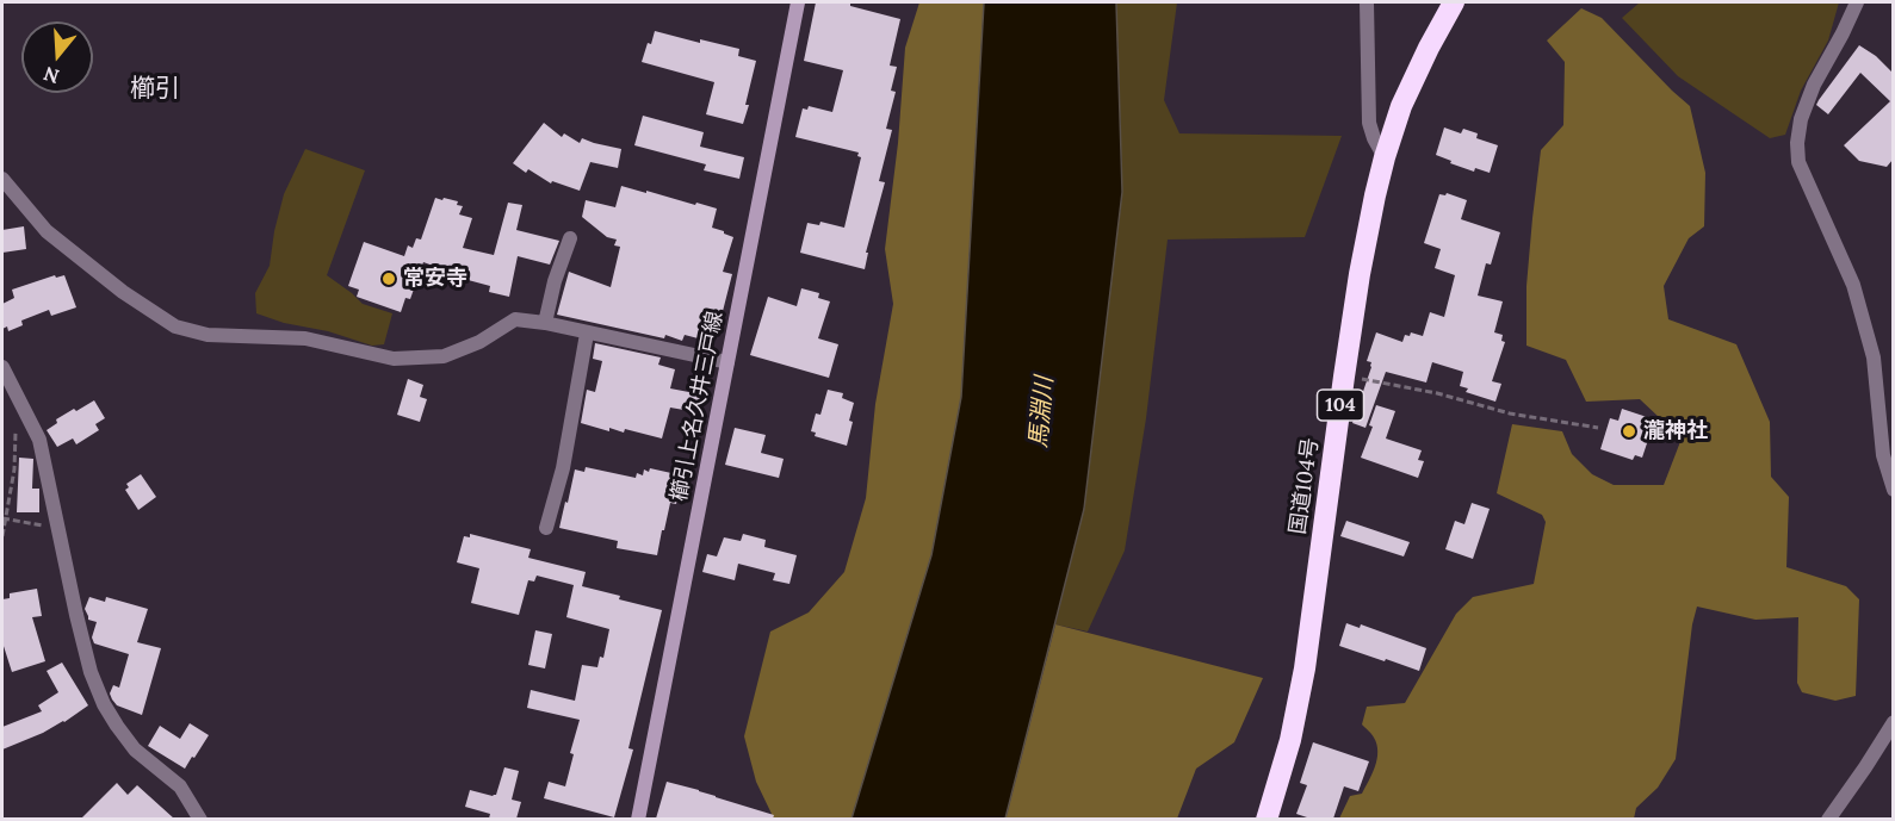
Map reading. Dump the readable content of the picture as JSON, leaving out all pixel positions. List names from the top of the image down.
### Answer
{
  "streets": {
    "highway": ["104", "国道104号"],
    "main road": ["櫛引上名久井三戸線"]
  },
  "districts": ["櫛引"],
  "water": ["馬淵川"],
  "places": ["常安寺", "瀧神社"],
  "north": "bottom"
}
